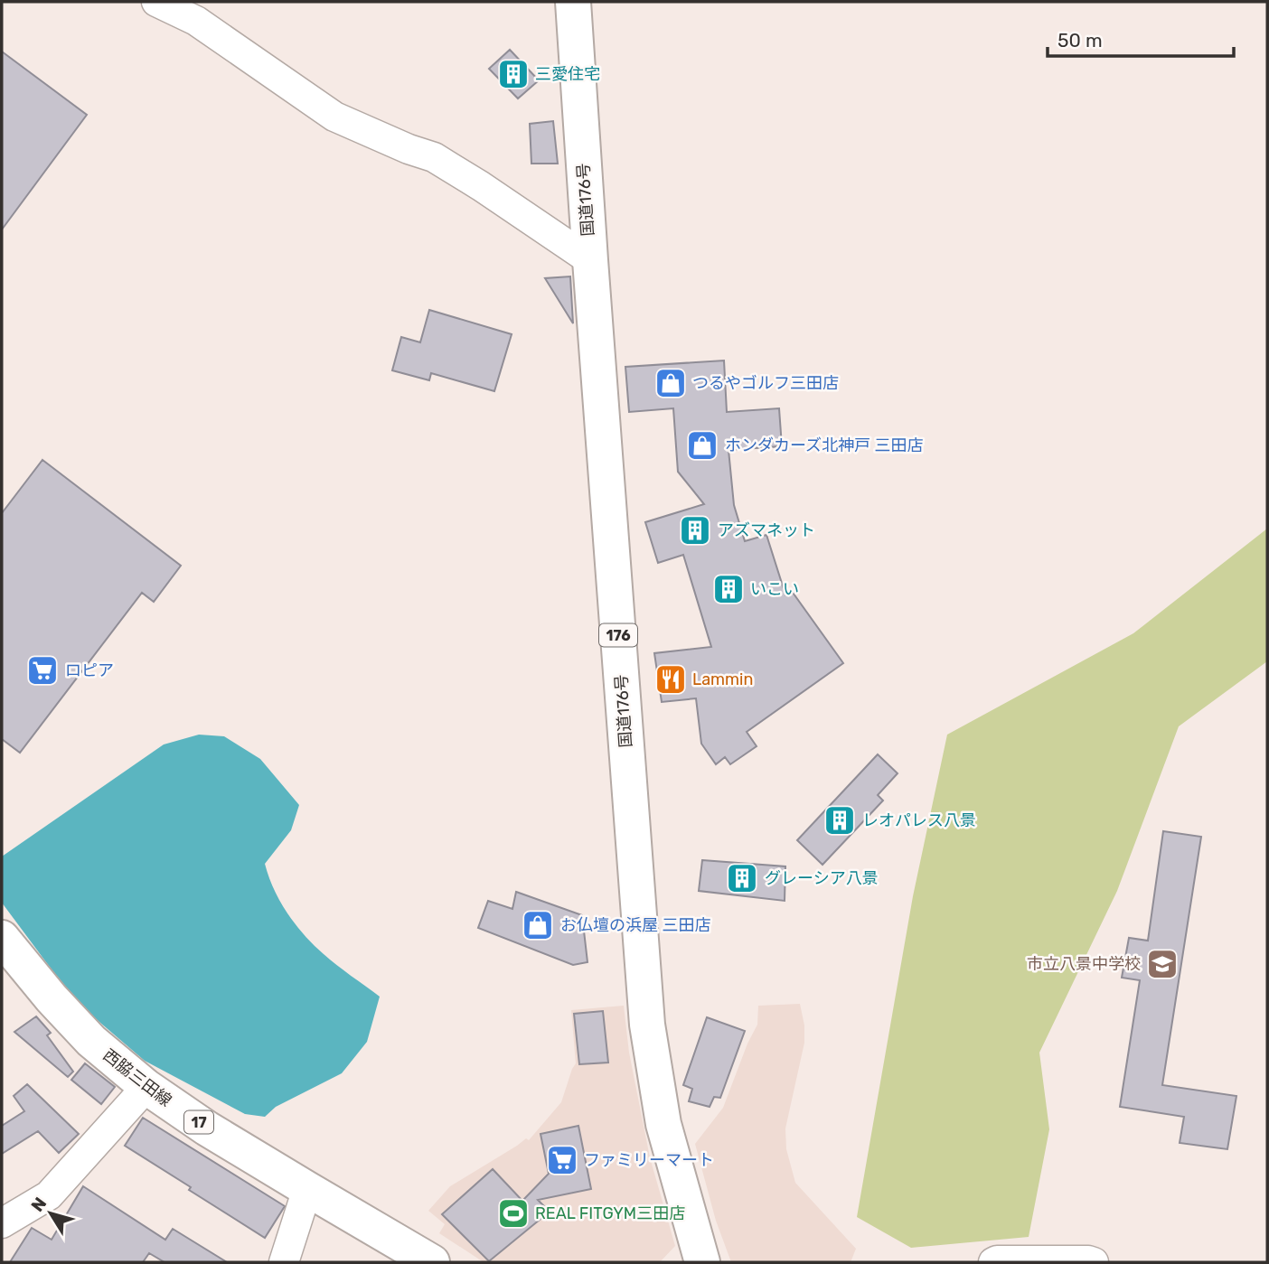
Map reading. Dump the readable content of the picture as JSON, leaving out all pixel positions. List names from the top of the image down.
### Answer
{
  "streets": {
    "main road": [
      "国道176号",
      "176",
      "西脇三田線",
      "17"
    ]
  },
  "places": {
    "building": [
      "三愛住宅",
      "アズマネット",
      "いこい",
      "レオパレス八景",
      "グレーシア八景"
    ],
    "shop": ["つるやゴルフ三田店", "ホンダカーズ北神戸 三田店", "お仏壇の浜屋 三田店"],
    "supermarket": ["ロピア", "ファミリーマート"],
    "restaurant": ["Lammin"],
    "school or university": ["市立八景中学校"],
    "sports": ["REAL FITGYM三田店"]
  },
  "scale_bar": "50 m",
  "north": "top left"
}
